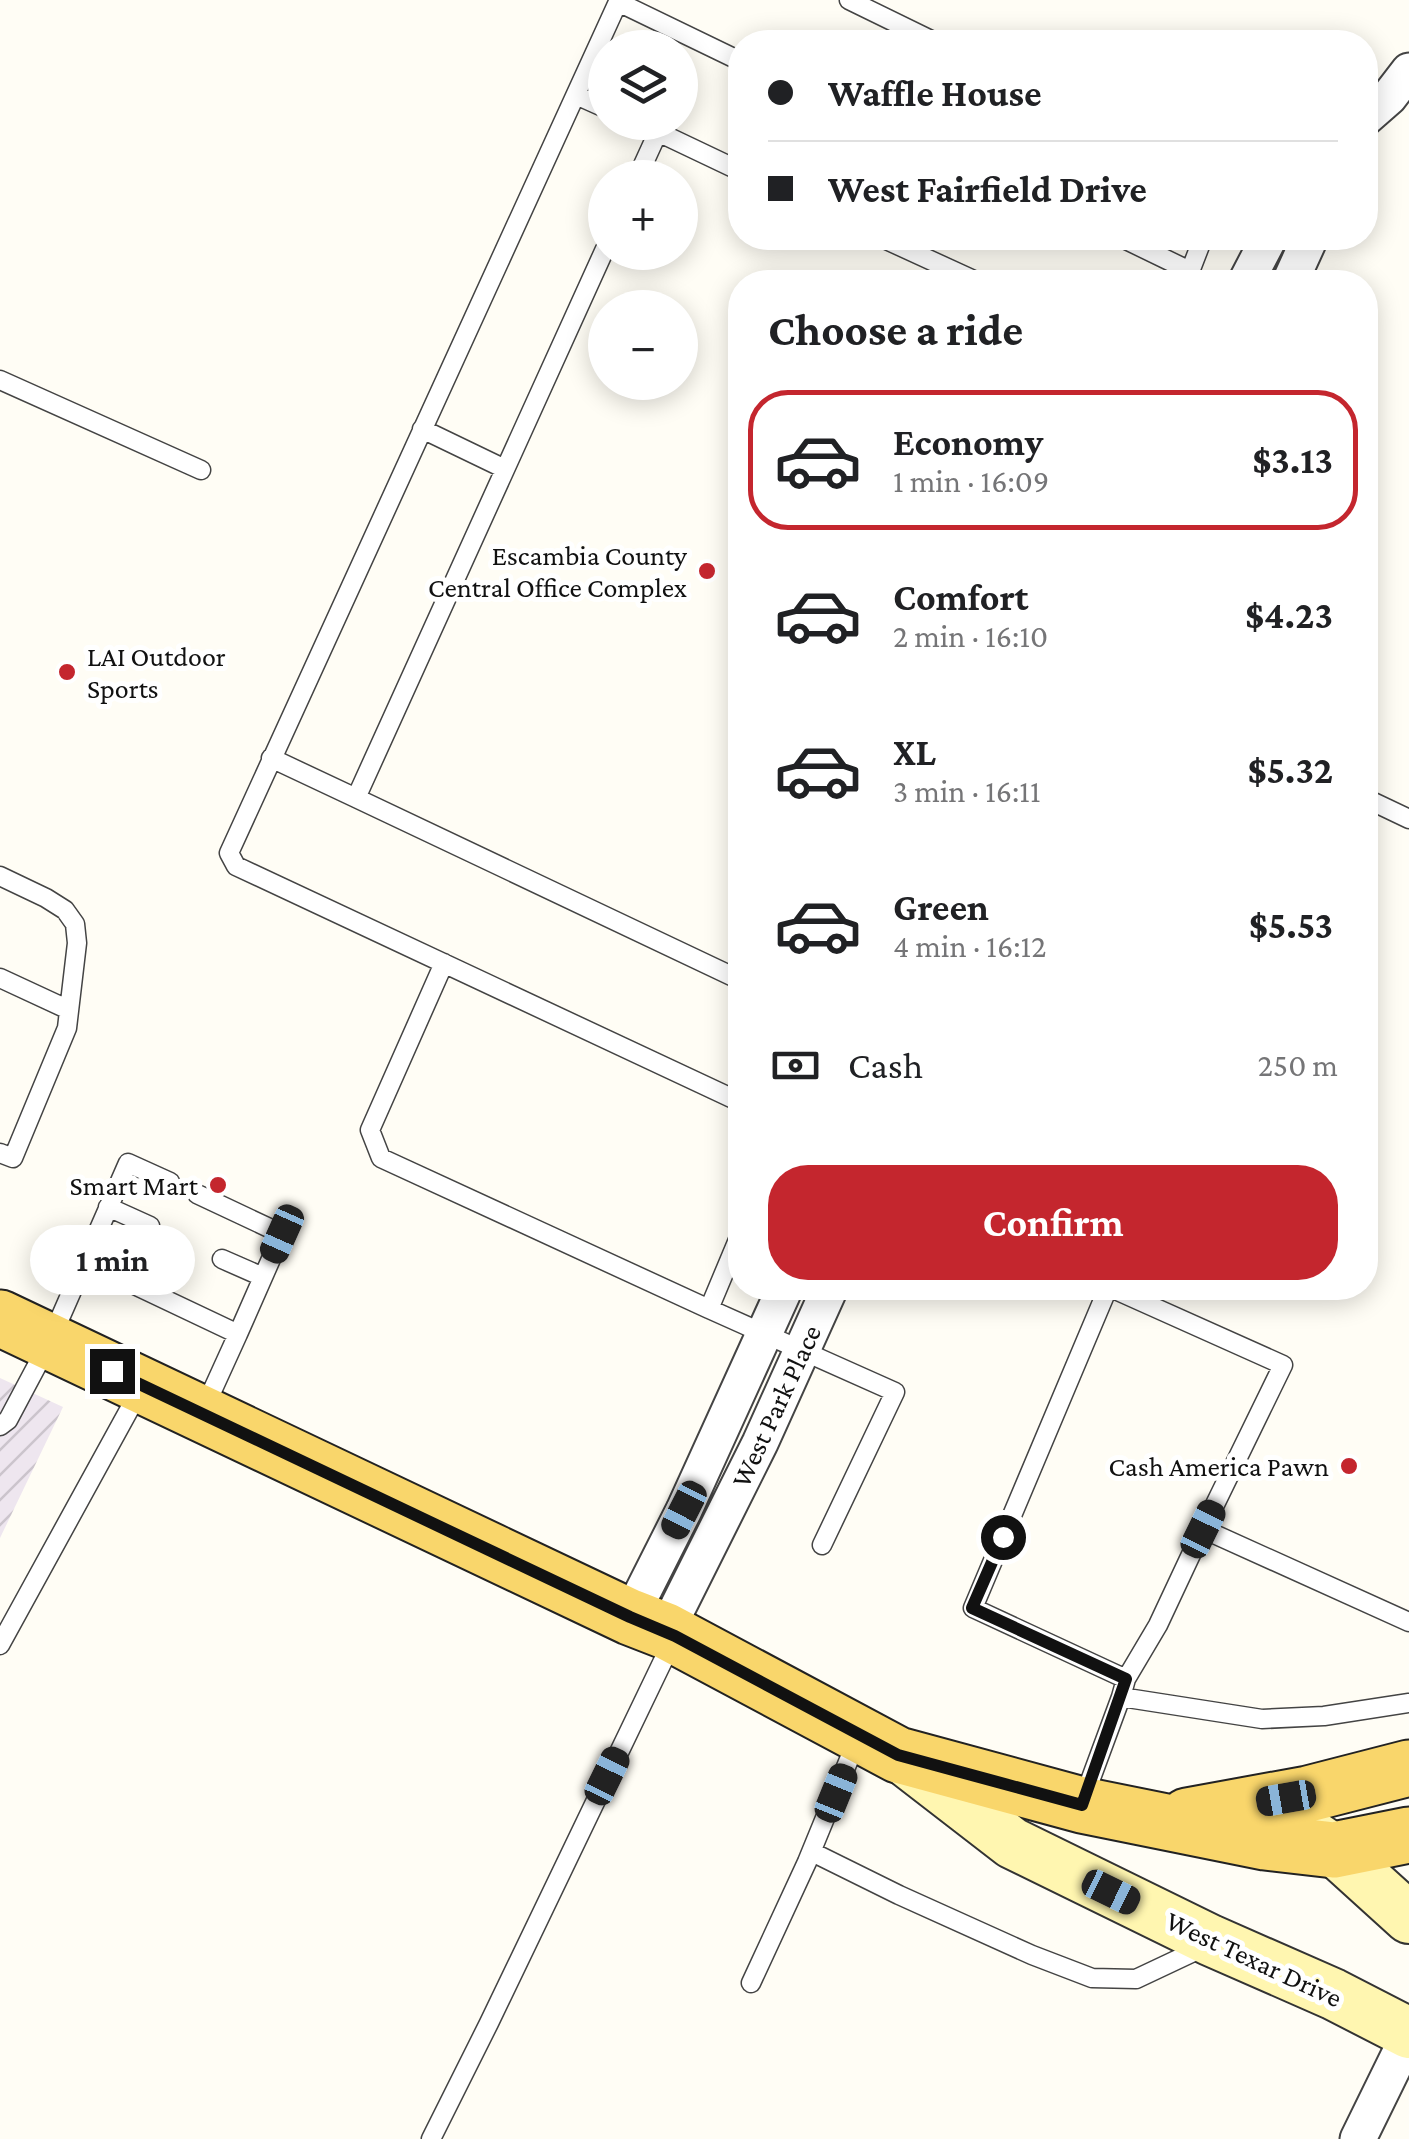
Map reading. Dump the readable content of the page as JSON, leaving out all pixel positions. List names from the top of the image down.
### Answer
{
  "streets": {
    "main road": ["West Texar Drive"],
    "street": ["West Park Place"]
  },
  "places": [
    "Escambia County Central Office Complex",
    "LAI Outdoor Sports",
    "Smart Mart",
    "Cash America Pawn"
  ],
  "page": {
    "map_buttons": ["+", "−"],
    "banner": ["Waffle House", "West Fairfield Drive"],
    "heading": "Choose a ride",
    "list": [
      {
        "name": "Economy",
        "note": "1 min · 16:09",
        "value": "$3.13"
      },
      {
        "name": "Comfort",
        "note": "2 min · 16:10",
        "value": "$4.23"
      },
      {
        "name": "XL",
        "note": "3 min · 16:11",
        "value": "$5.32"
      },
      {
        "name": "Green",
        "note": "4 min · 16:12",
        "value": "$5.53"
      }
    ],
    "pay": ["Cash", "250 m"],
    "buttons": "Confirm",
    "bubble": "1 min"
  }
}
